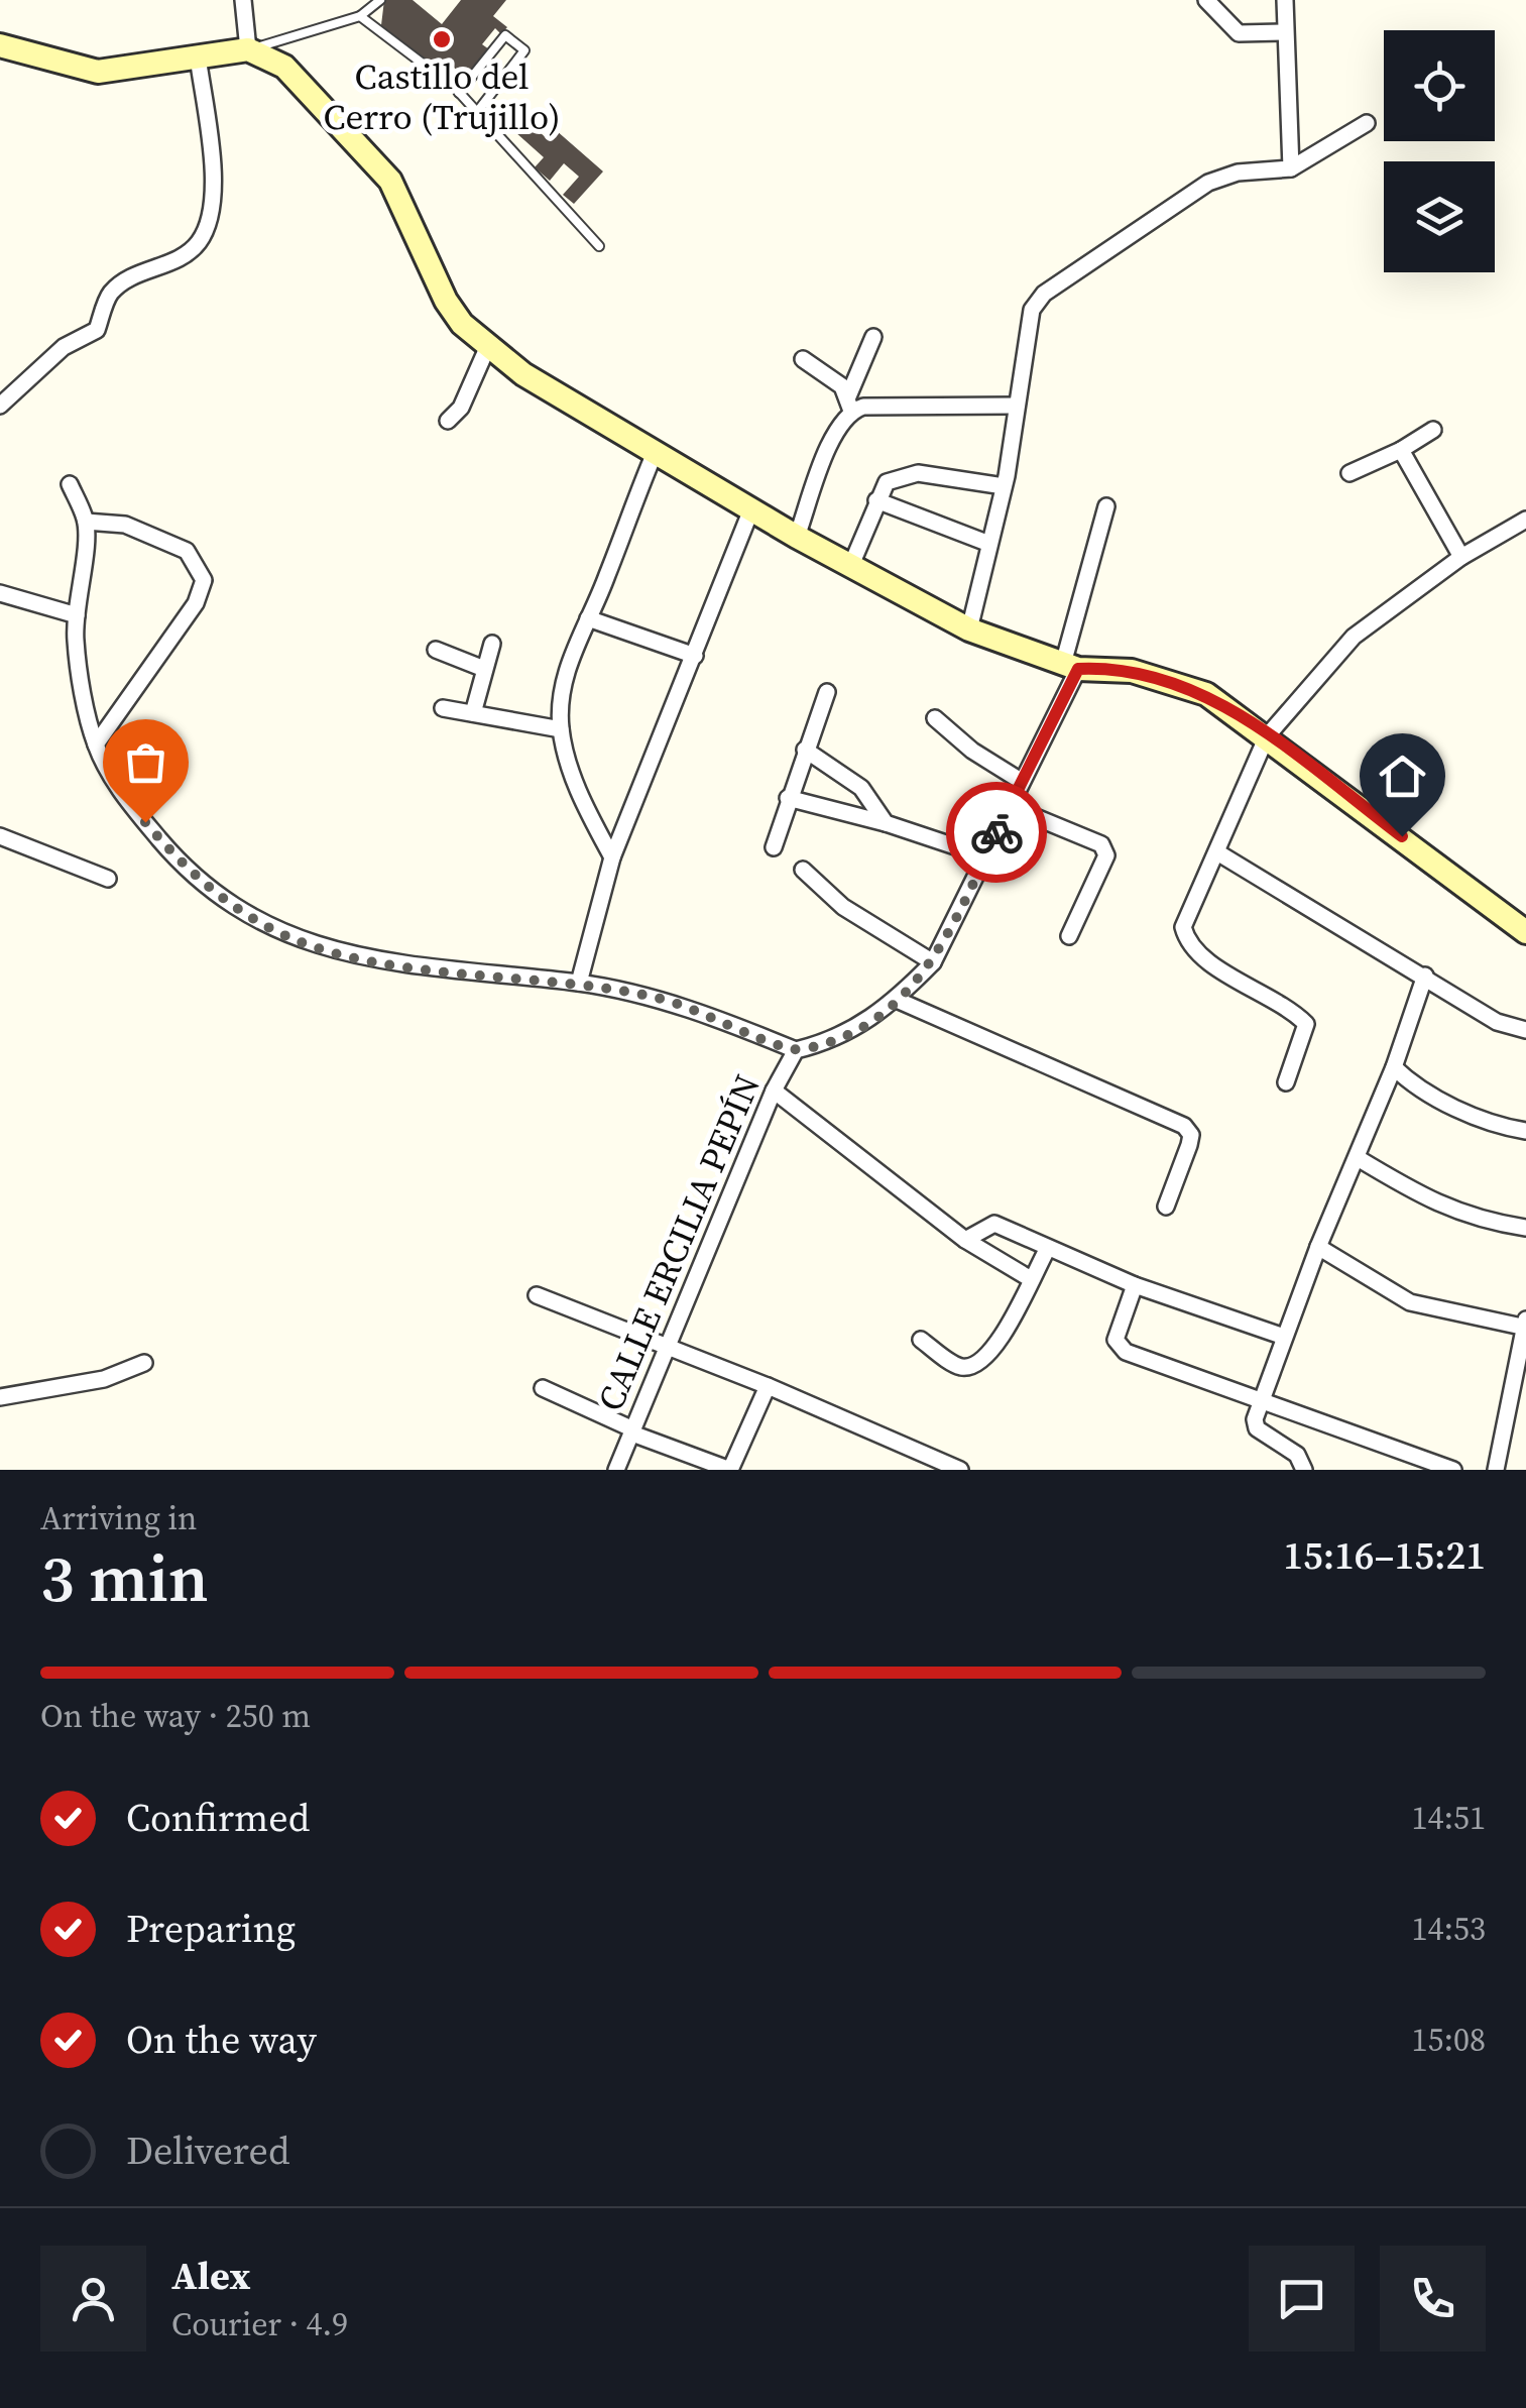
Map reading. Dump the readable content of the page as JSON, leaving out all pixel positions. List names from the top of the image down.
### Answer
{
  "streets": {
    "street": ["CALLE ERCILIA PEPÍN"]
  },
  "places": ["Castillo del Cerro (Trujillo)"],
  "page": {
    "heading": ["3 min", "Arriving in", "15:16–15:21"],
    "panel": ["Alex", "Courier · 4.9"],
    "bar": "On the way · 250 m",
    "list": [
      ["Confirmed", "14:51"],
      ["Preparing", "14:53"],
      ["On the way", "15:08"],
      "Delivered"
    ]
  }
}
